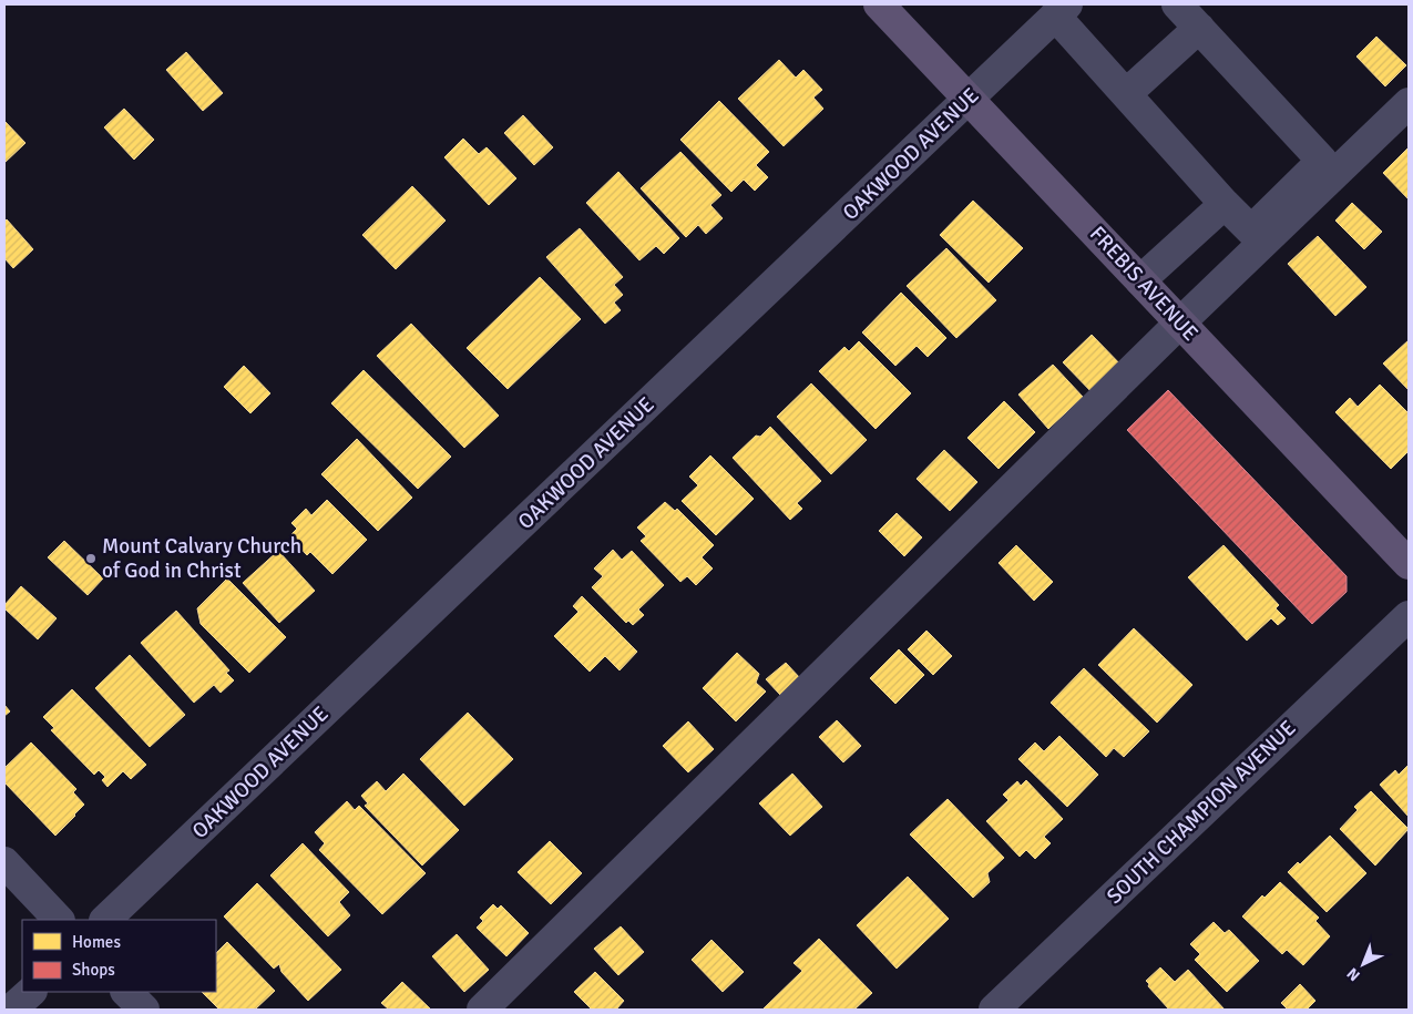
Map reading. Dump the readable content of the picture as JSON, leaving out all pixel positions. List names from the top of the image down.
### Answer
{
  "streets": {
    "main road": ["FREBIS AVENUE"],
    "street": ["OAKWOOD AVENUE", "SOUTH CHAMPION AVENUE"]
  },
  "crossings": [
    ["OAKWOOD AVENUE", "FREBIS AVENUE"]
  ],
  "places": ["Mount Calvary Church of God in Christ"],
  "legend": ["Homes", "Shops"],
  "north": "bottom left"
}
